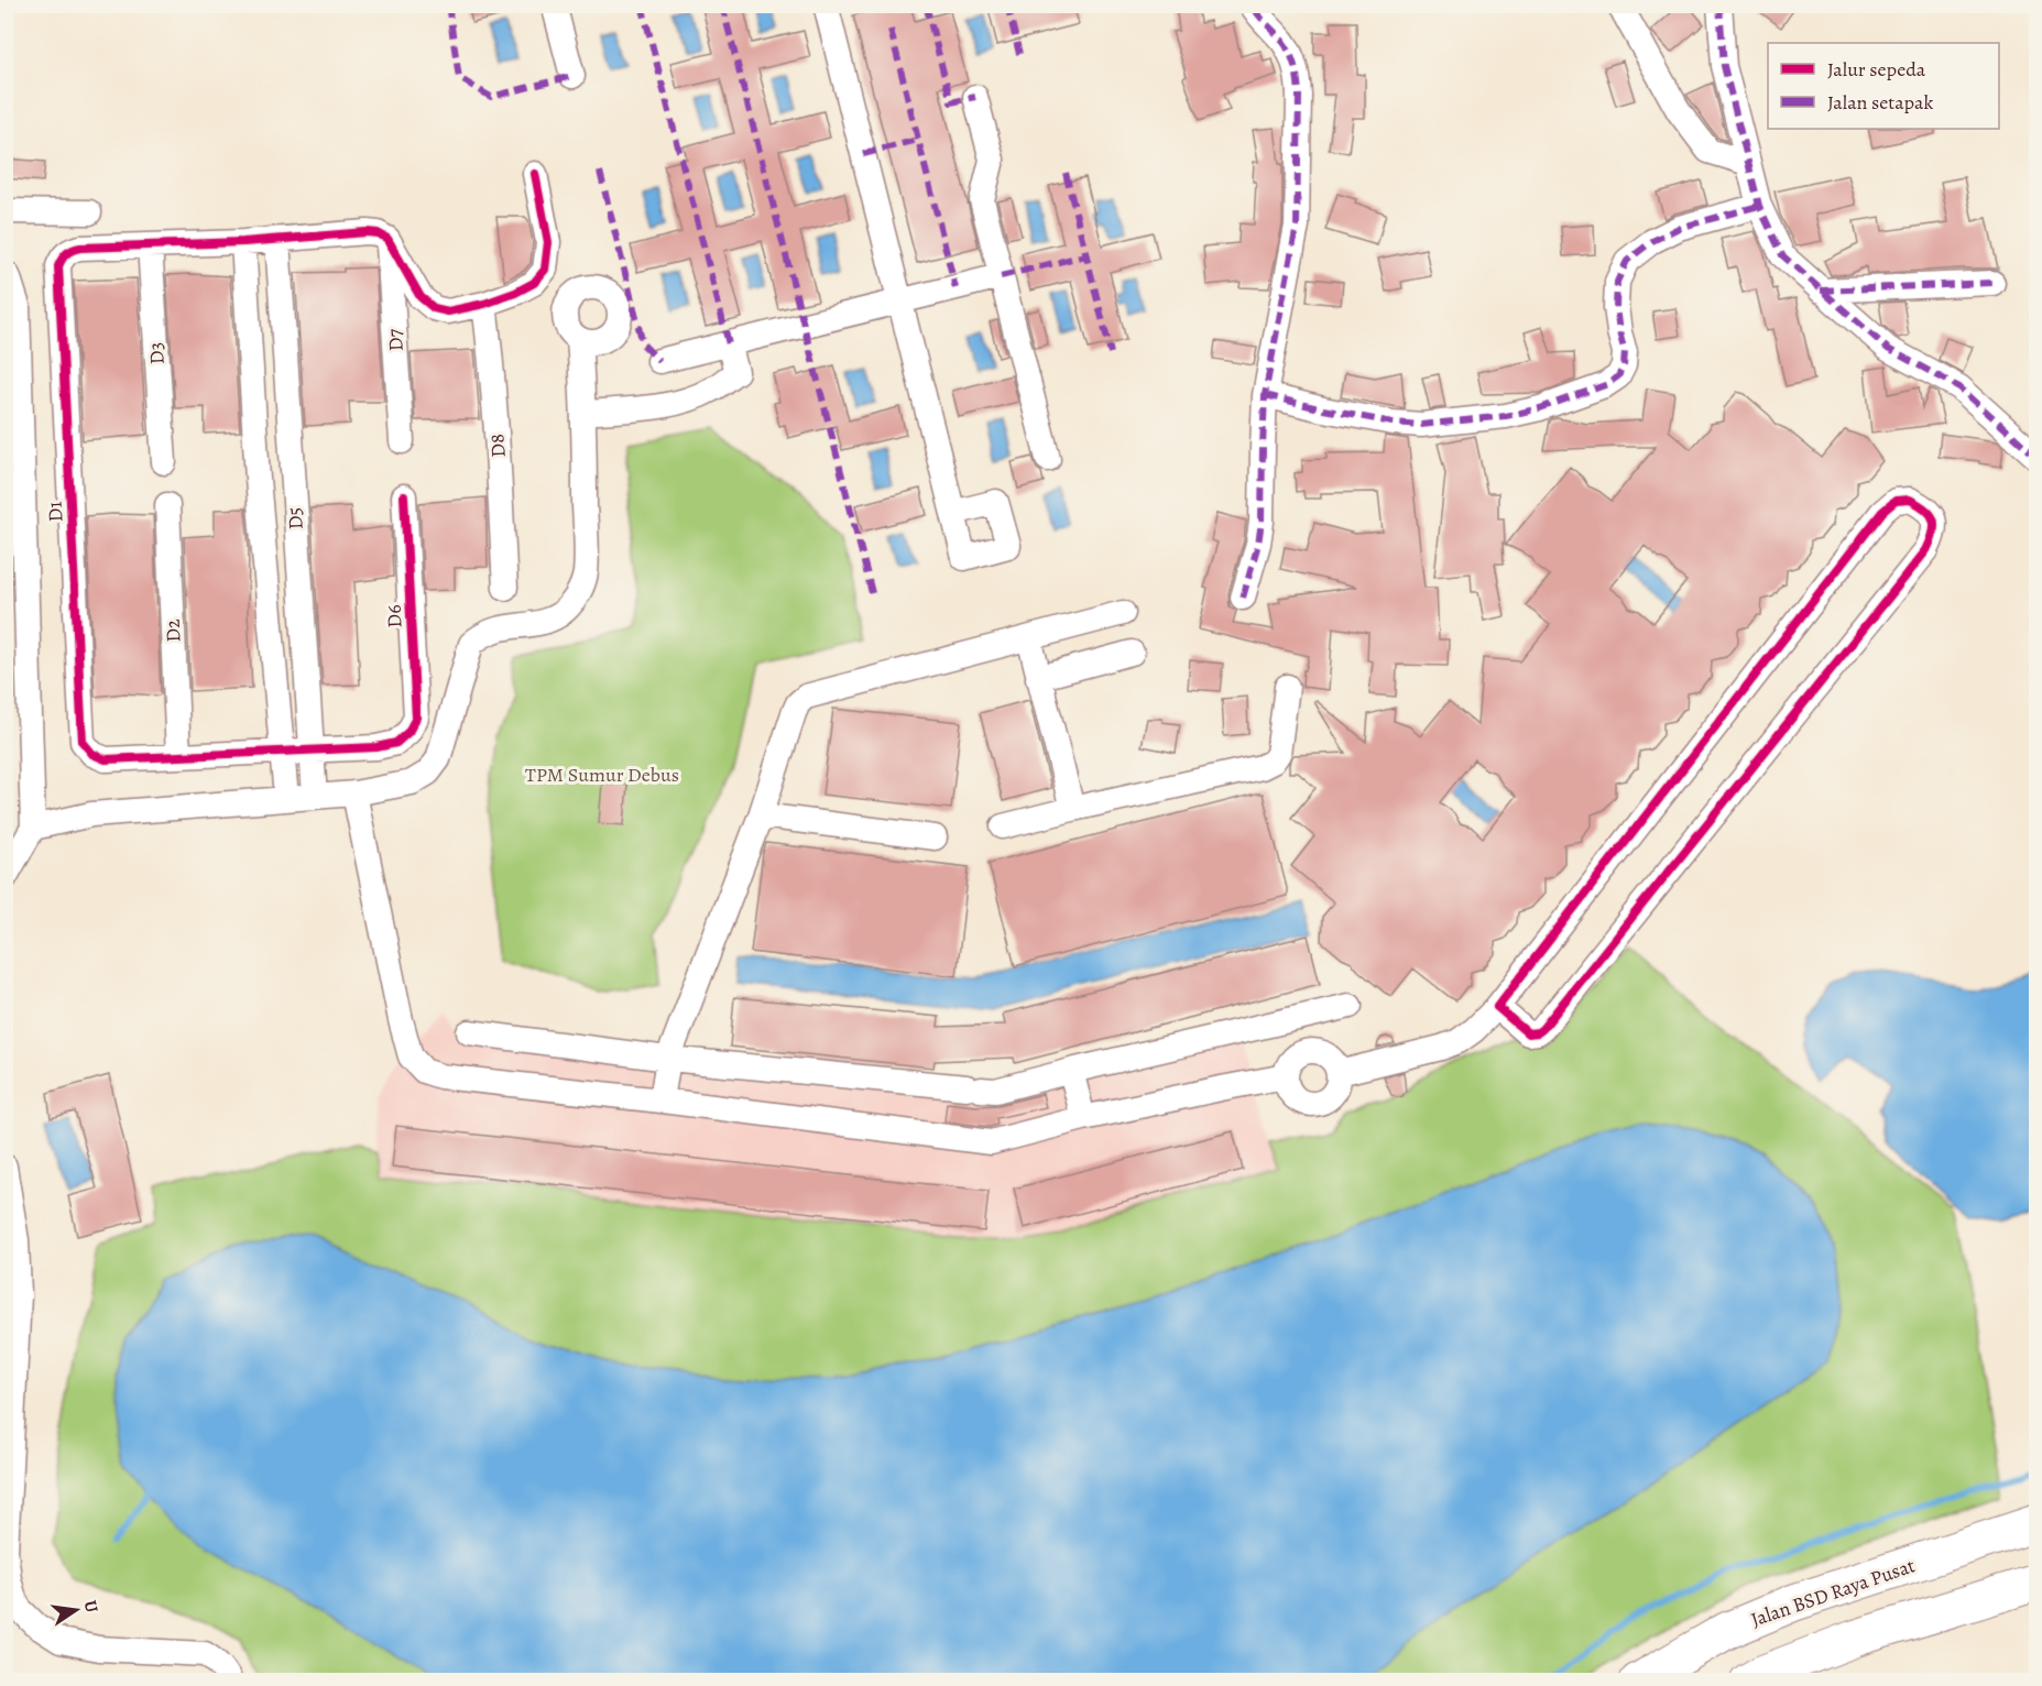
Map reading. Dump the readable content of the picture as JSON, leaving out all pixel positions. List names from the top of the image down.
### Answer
{
  "streets": {
    "main road": ["Jalan BSD Raya Pusat"],
    "street": [
      "D7",
      "D3",
      "D8",
      "D1",
      "D5",
      "D6",
      "D2"
    ]
  },
  "crossings": [
    ["D3", "D1"],
    ["D1", "D2"],
    ["D5", "D6"]
  ],
  "parks": ["TPM Sumur Debus"],
  "legend": ["Jalur sepeda", "Jalan setapak"],
  "north": "right"
}
